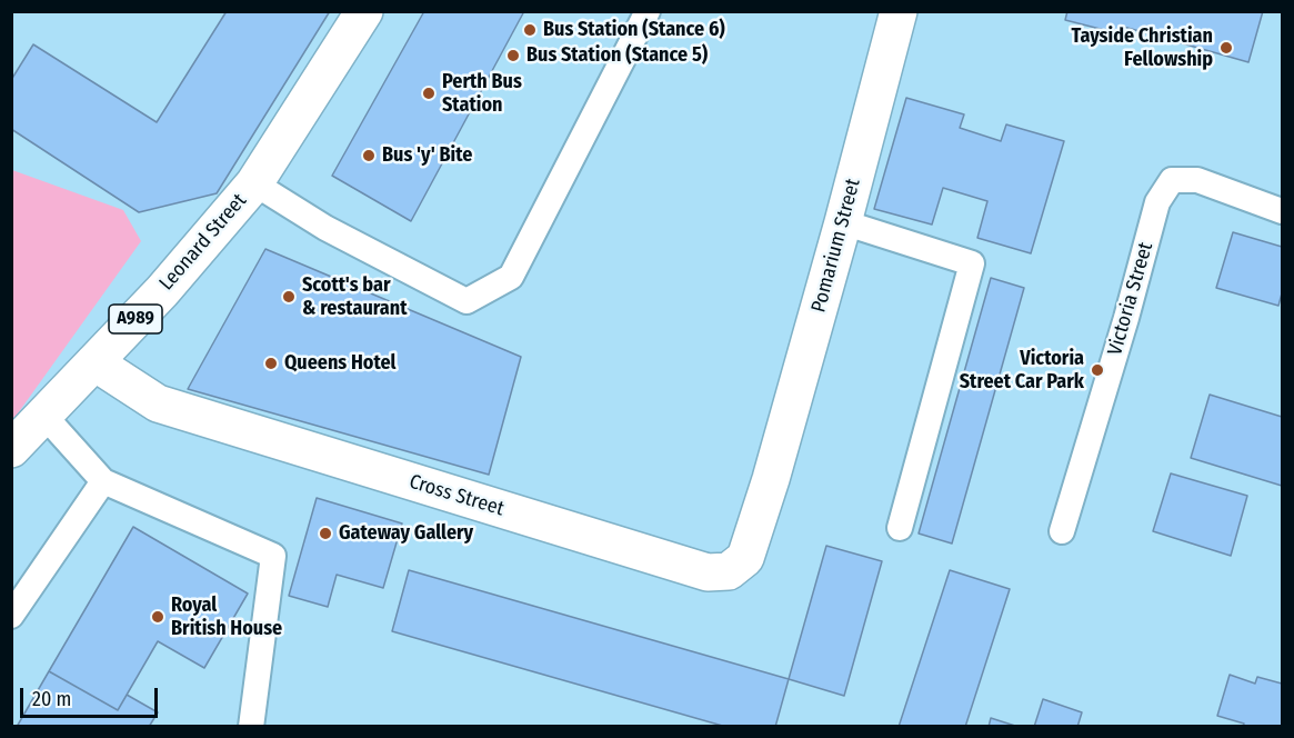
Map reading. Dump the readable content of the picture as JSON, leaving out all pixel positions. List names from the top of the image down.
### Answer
{
  "streets": {
    "street": [
      "Leonard Street",
      "Pomarium Street",
      "A989",
      "Cross Street"
    ],
    "lane": ["Victoria Street"]
  },
  "crossings": [
    ["Leonard Street", "Cross Street"],
    ["Pomarium Street", "Cross Street"]
  ],
  "places": [
    "Bus Station (Stance 6)",
    "Tayside Christian Fellowship",
    "Bus Station (Stance 5)",
    "Perth Bus Station",
    "Bus 'y' Bite",
    "Scott's bar & restaurant",
    "Queens Hotel",
    "Victoria Street Car Park",
    "Gateway Gallery",
    "Royal British House"
  ],
  "scale_bar": "20 m"
}
